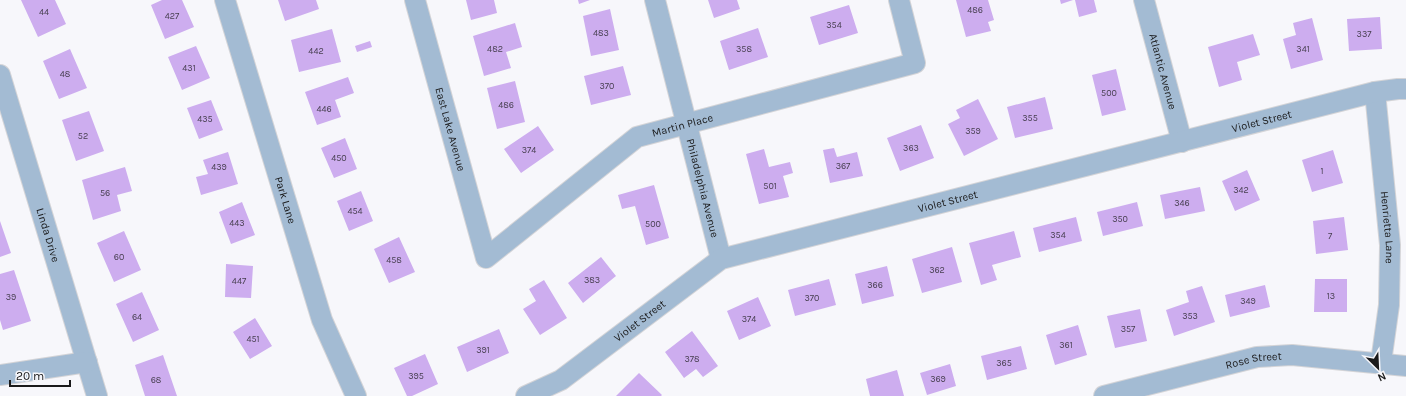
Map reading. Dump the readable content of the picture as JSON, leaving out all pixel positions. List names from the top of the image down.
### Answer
{
  "streets": {
    "street": [
      "Atlantic Avenue",
      "Violet Street",
      "Martin Place",
      "East Lake Avenue",
      "Philadelphia Avenue",
      "Park Lane",
      "Henrietta Lane",
      "Linda Drive",
      "Rose Street"
    ]
  },
  "crossings": [
    ["Atlantic Avenue", "Violet Street"],
    ["Violet Street", "Philadelphia Avenue"],
    ["Violet Street", "Henrietta Lane"],
    ["Martin Place", "East Lake Avenue"],
    ["Martin Place", "Philadelphia Avenue"],
    ["Henrietta Lane", "Rose Street"]
  ],
  "house_numbers": [
    "486",
    "44",
    "427",
    "354",
    "483",
    "337",
    "482",
    "358",
    "341",
    "442",
    "431",
    "48",
    "370",
    "500",
    "486",
    "446",
    "355",
    "435",
    "359",
    "52",
    "363",
    "374",
    "450",
    "367",
    "439",
    "1",
    "501",
    "342",
    "56",
    "346",
    "454",
    "350",
    "443",
    "500",
    "354",
    "7",
    "60",
    "458",
    "362",
    "383",
    "447",
    "366",
    "13",
    "39",
    "370",
    "349",
    "353",
    "64",
    "374",
    "357",
    "451",
    "361",
    "391",
    "378",
    "365",
    "395",
    "369",
    "68"
  ],
  "scale_bar": "20 m",
  "north": "bottom right"
}
